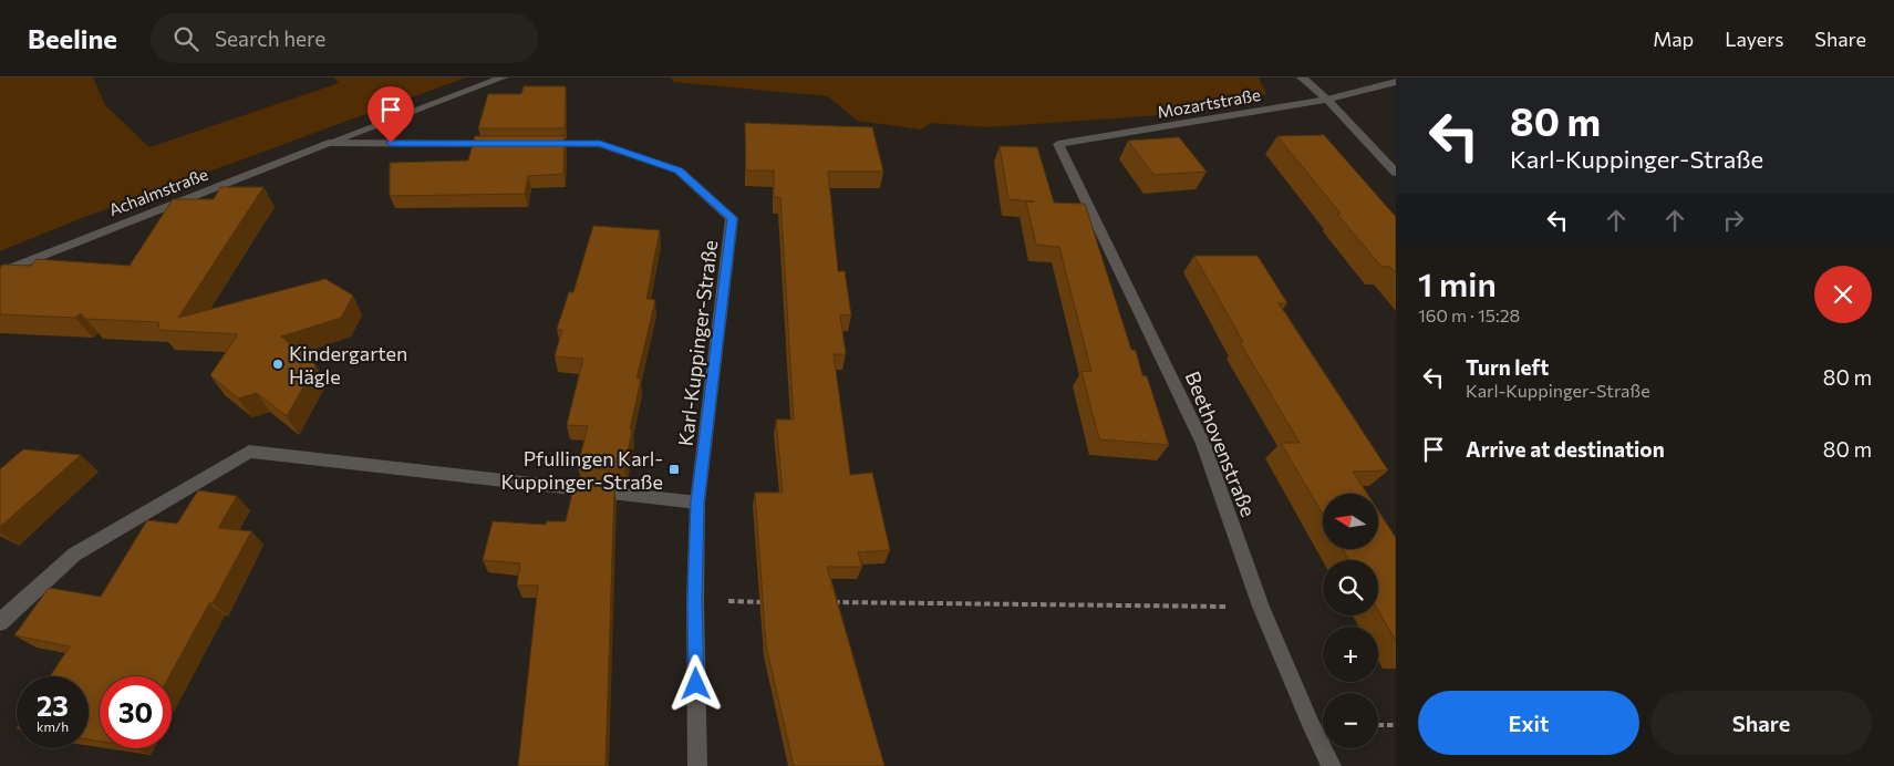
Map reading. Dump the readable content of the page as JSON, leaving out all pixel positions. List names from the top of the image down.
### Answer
{
  "streets": {
    "street": [
      "Mozartstraße",
      "Achalmstraße",
      "Karl-Kuppinger-Straße",
      "Beethovenstraße"
    ]
  },
  "crossings": [
    ["Mozartstraße", "Beethovenstraße"]
  ],
  "places": {
    "other": ["Kindergarten Hägle"],
    "transit": ["Pfullingen Karl- Kuppinger-Straße"]
  },
  "north": "left",
  "page": {
    "header": "Beeline",
    "search": "Search here",
    "nav": ["Map", "Layers", "Share"],
    "turn": ["80 m", "Karl-Kuppinger-Straße"],
    "heading": ["1 min", "160 m · 15:28"],
    "list": [
      {
        "name": "Turn left",
        "note": "Karl-Kuppinger-Straße",
        "value": "80 m"
      },
      {
        "name": "Arrive at destination",
        "value": "80 m"
      }
    ],
    "map_buttons": ["+", "−"],
    "speed": "23 km/h",
    "limit": "30",
    "buttons": ["Exit", "Share"]
  }
}
